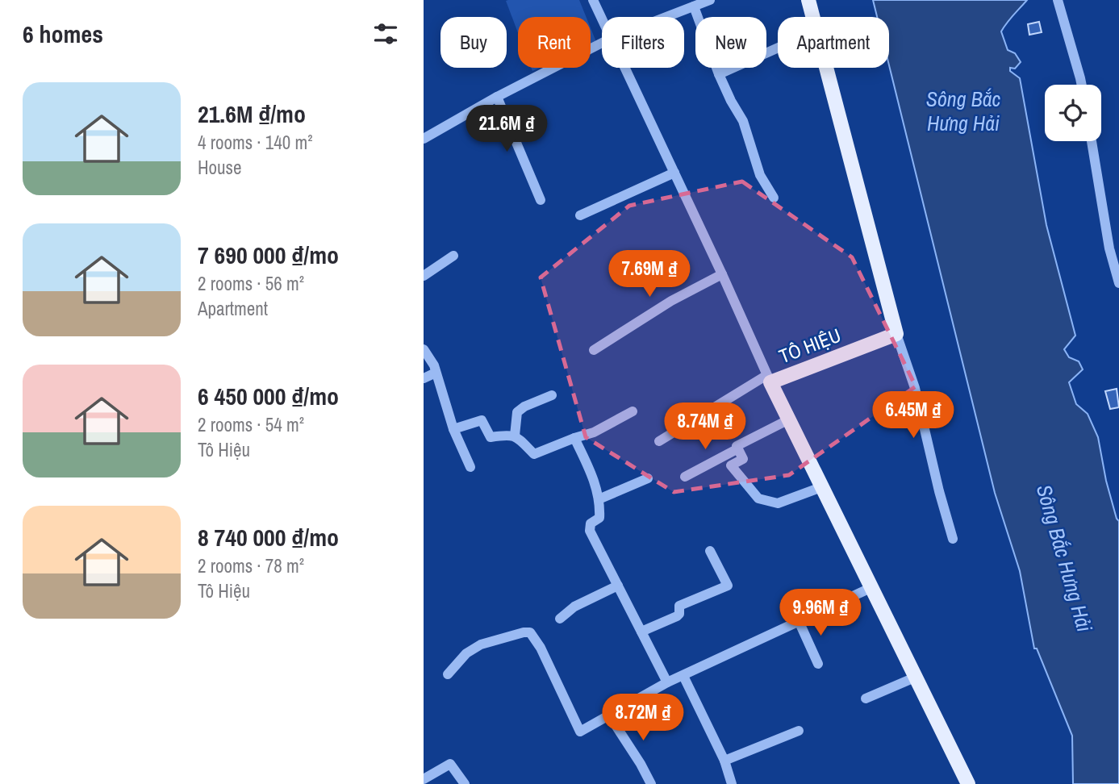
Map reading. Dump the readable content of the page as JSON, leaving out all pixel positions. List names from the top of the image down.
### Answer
{
  "streets": {
    "main road": ["TÔ HIỆU"]
  },
  "water": ["Sông Bắc Hưng Hải"],
  "page": {
    "heading": "6 homes",
    "chip": [
      "Buy",
      "Rent",
      "Filters",
      "New",
      "Apartment"
    ],
    "list": [
      {
        "name": "21.6M ₫/mo",
        "note": "4 rooms · 140 m² · House"
      },
      {
        "name": "7 690 000 ₫/mo",
        "note": "2 rooms · 56 m² · Apartment"
      },
      {
        "name": "6 450 000 ₫/mo",
        "note": "2 rooms · 54 m² · Tô Hiệu"
      },
      {
        "name": "8 740 000 ₫/mo",
        "note": "2 rooms · 78 m² · Tô Hiệu"
      }
    ],
    "price": [
      "21.6M ₫",
      "7.69M ₫",
      "6.45M ₫",
      "8.74M ₫",
      "9.96M ₫",
      "8.72M ₫"
    ]
  }
}
